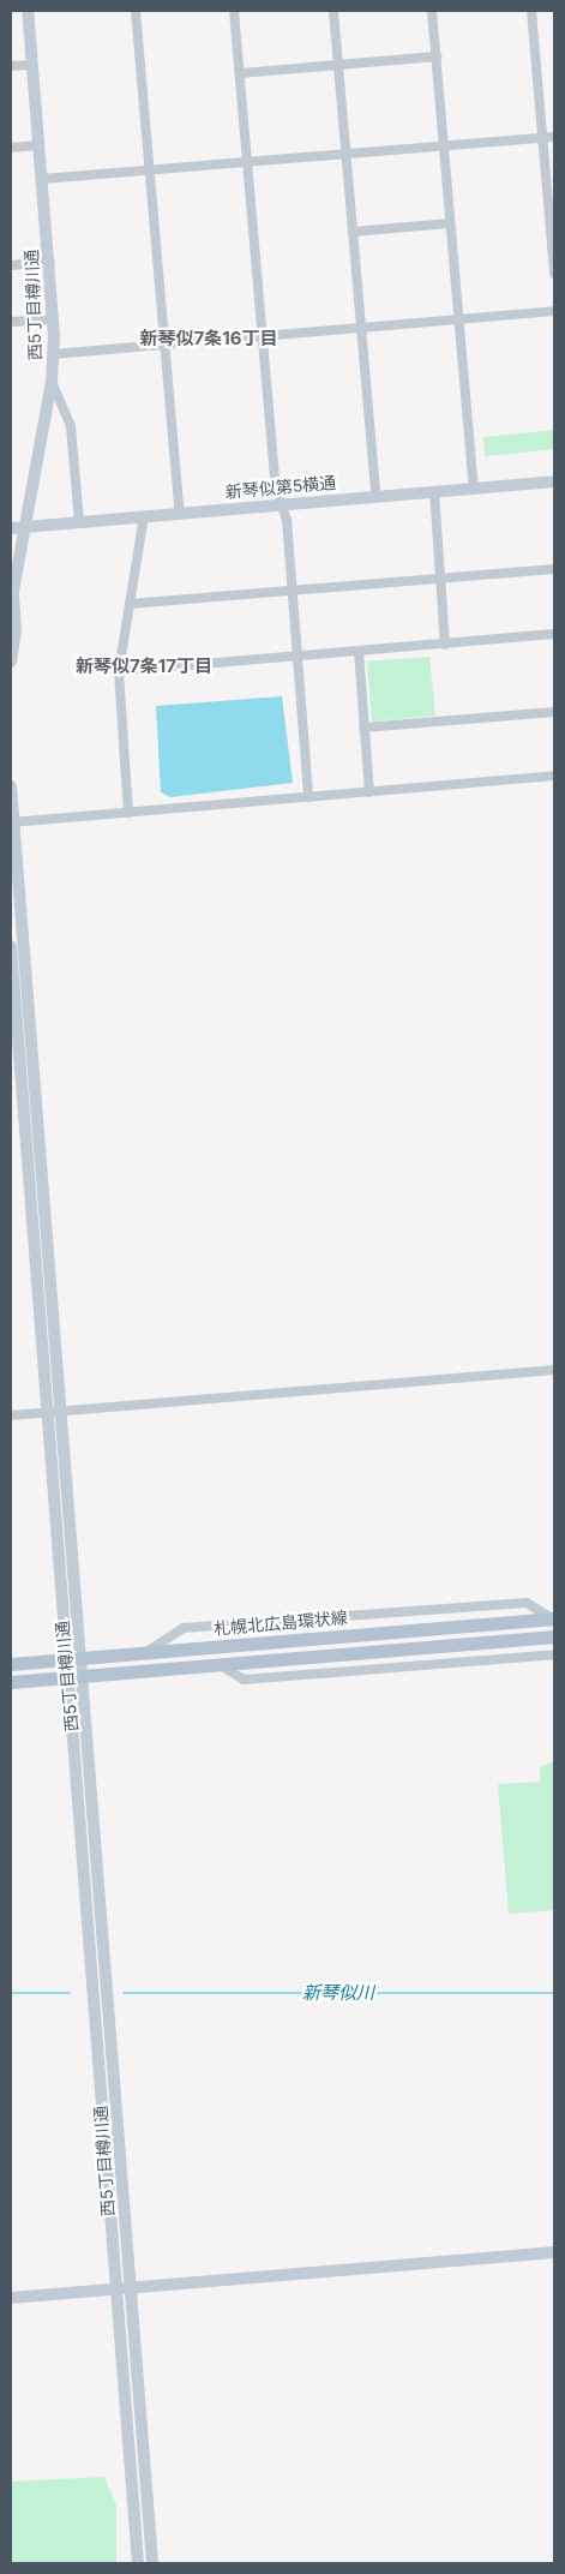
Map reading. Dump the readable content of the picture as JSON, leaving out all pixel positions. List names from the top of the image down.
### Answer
{
  "streets": {
    "main road": ["西5丁目樽川通", "新琴似第5横通", "札幌北広島環状線"]
  },
  "crossings": [
    ["西5丁目樽川通", "新琴似第5横通"],
    ["西5丁目樽川通", "札幌北広島環状線"]
  ],
  "districts": ["新琴似7条16丁目", "新琴似7条17丁目"],
  "water": ["新琴似川"]
}
